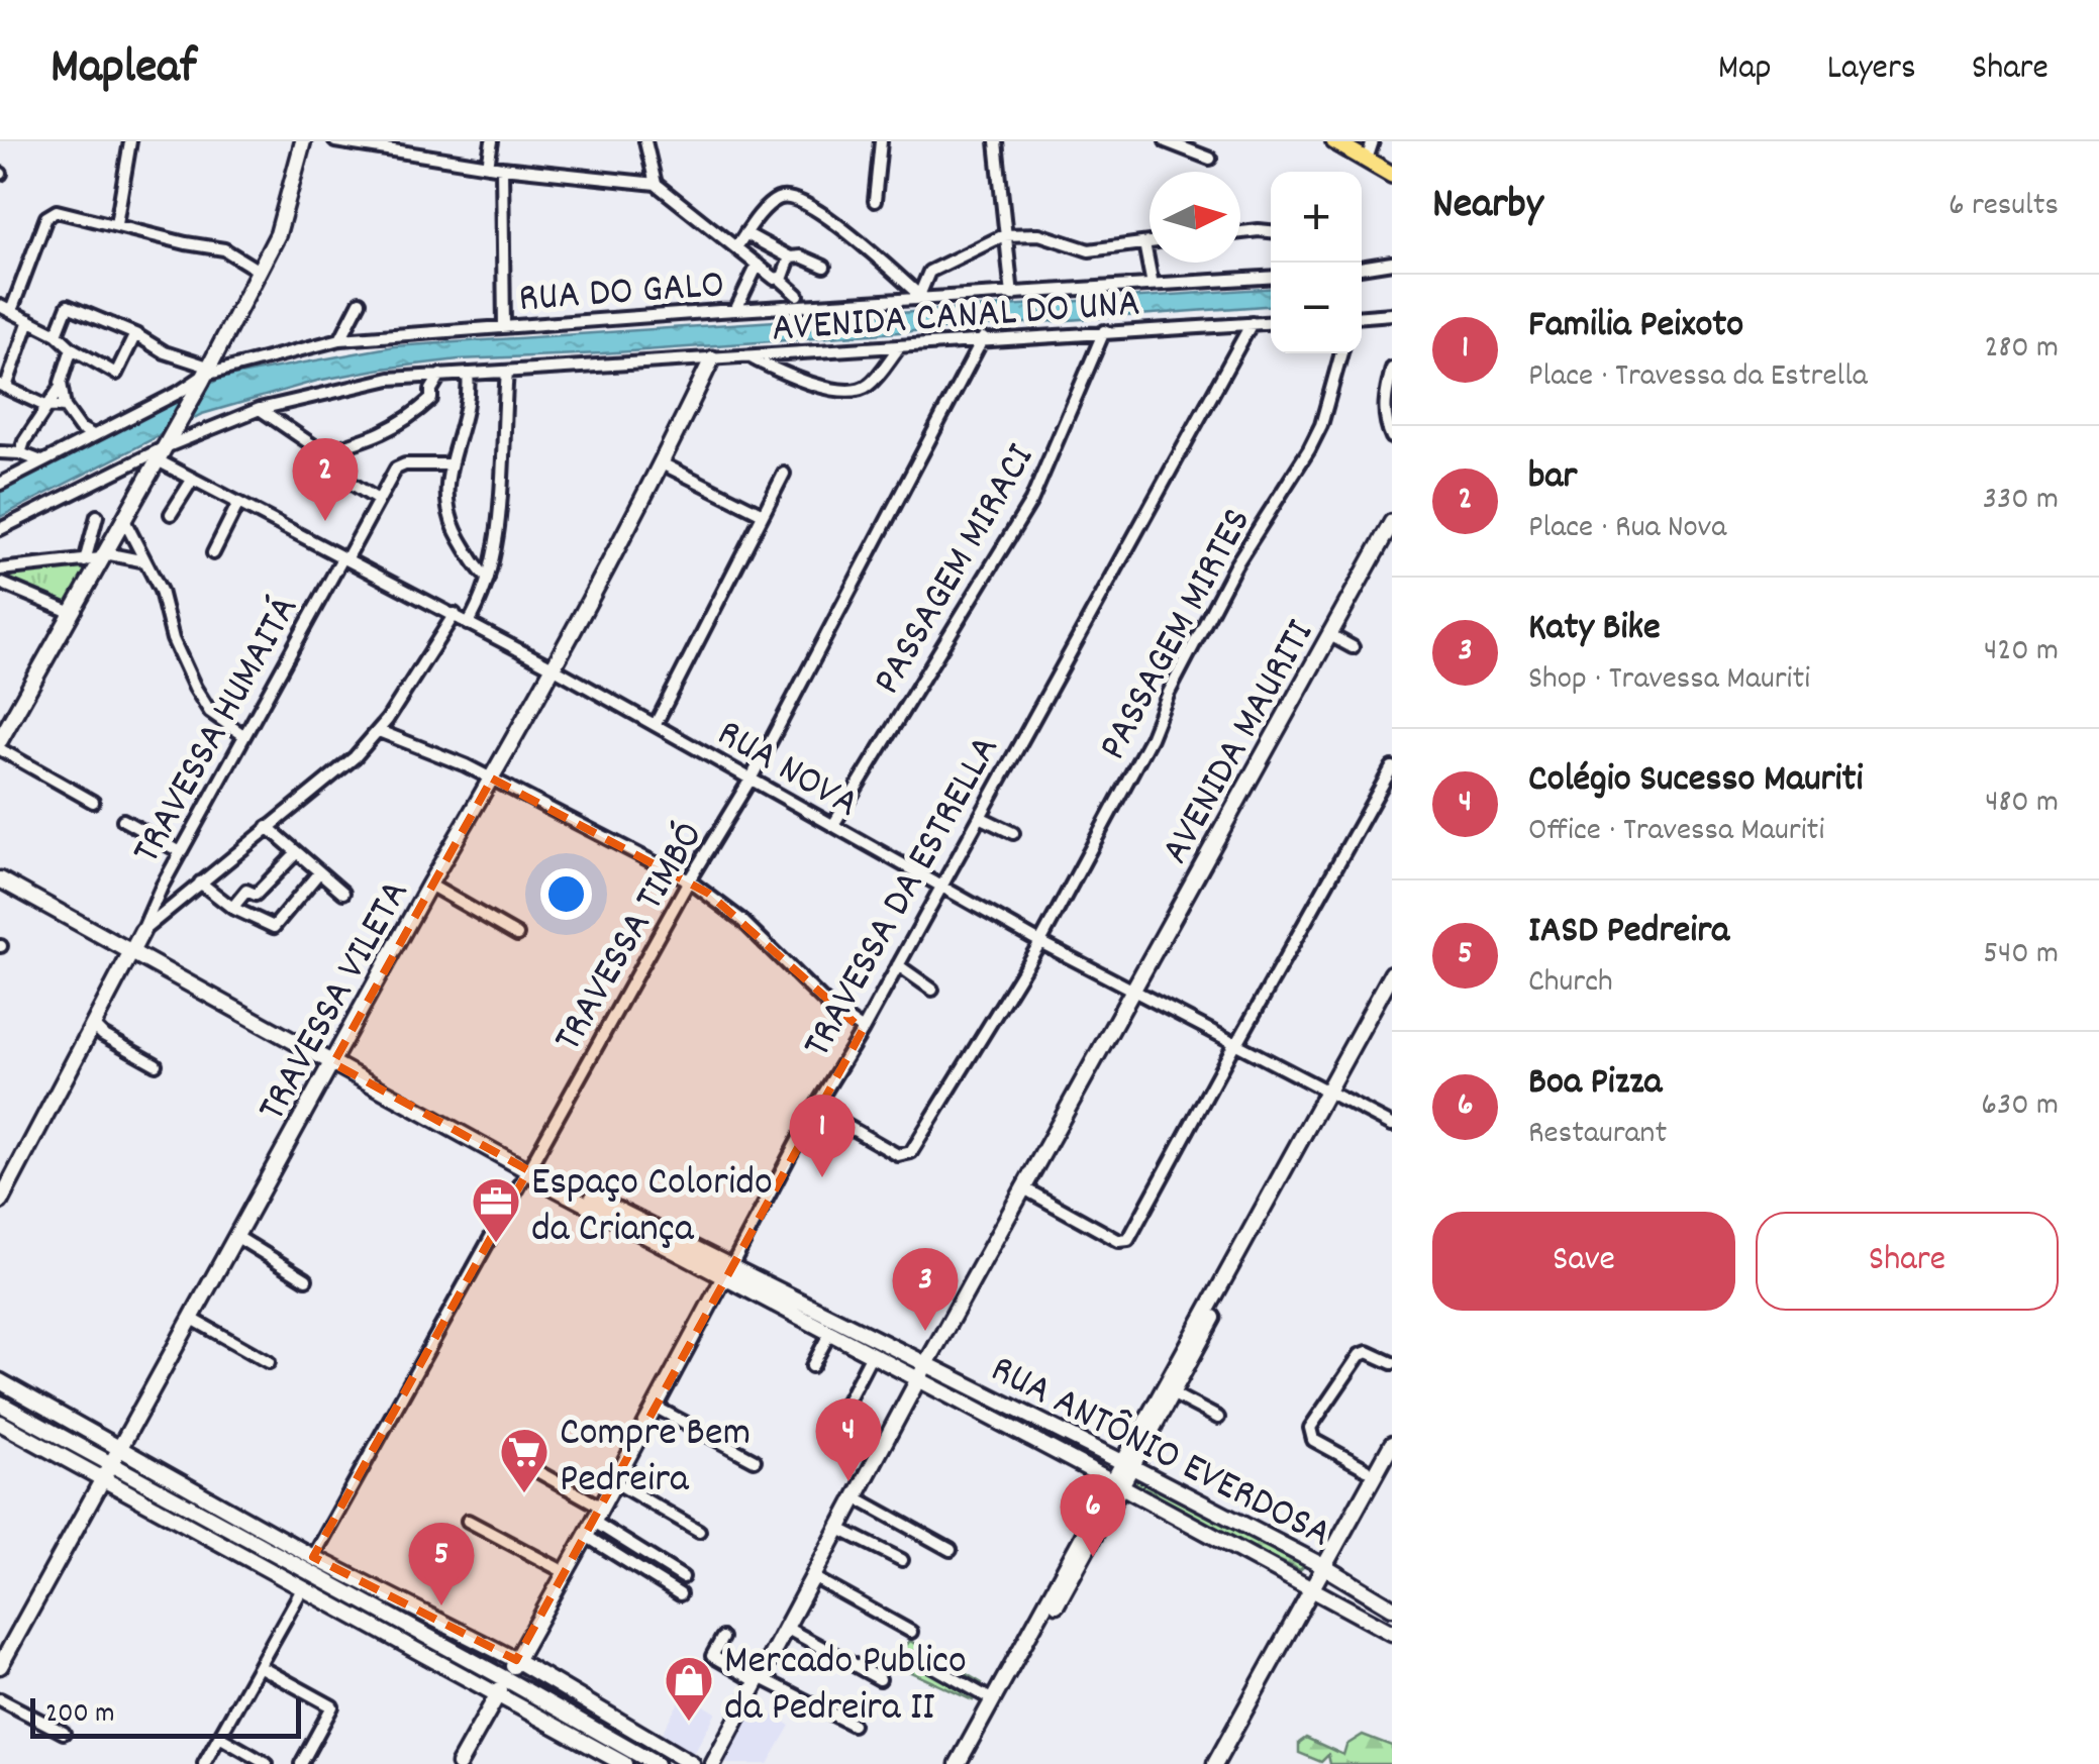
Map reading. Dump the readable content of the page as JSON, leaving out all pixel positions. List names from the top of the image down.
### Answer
{
  "streets": {
    "street": [
      "RUA DO GALO",
      "AVENIDA CANAL DO UNA",
      "PASSAGEM MIRACI",
      "PASSAGEM MIRTES",
      "TRAVESSA HUMAITÁ",
      "AVENIDA MAURITI",
      "RUA NOVA",
      "TRAVESSA DA ESTRELLA",
      "TRAVESSA TIMBÓ",
      "TRAVESSA VILETA",
      "RUA ANTÔNIO EVERDOSA"
    ]
  },
  "crossings": [
    ["AVENIDA CANAL DO UNA", "PASSAGEM MIRACI"],
    ["AVENIDA CANAL DO UNA", "RUA NOVA"],
    ["AVENIDA CANAL DO UNA", "TRAVESSA DA ESTRELLA"],
    ["AVENIDA CANAL DO UNA", "TRAVESSA TIMBÓ"],
    ["AVENIDA CANAL DO UNA", "TRAVESSA VILETA"],
    ["PASSAGEM MIRACI", "RUA NOVA"],
    ["PASSAGEM MIRTES", "RUA NOVA"],
    ["PASSAGEM MIRTES", "TRAVESSA DA ESTRELLA"],
    ["TRAVESSA HUMAITÁ", "RUA NOVA"],
    ["AVENIDA MAURITI", "RUA NOVA"],
    ["AVENIDA MAURITI", "RUA ANTÔNIO EVERDOSA"],
    ["RUA NOVA", "TRAVESSA DA ESTRELLA"],
    ["RUA NOVA", "TRAVESSA TIMBÓ"],
    ["RUA NOVA", "TRAVESSA VILETA"],
    ["TRAVESSA DA ESTRELLA", "RUA ANTÔNIO EVERDOSA"],
    ["TRAVESSA TIMBÓ", "RUA ANTÔNIO EVERDOSA"],
    ["TRAVESSA VILETA", "RUA ANTÔNIO EVERDOSA"]
  ],
  "places": {
    "office": ["Espaço Colorido da Criança"],
    "supermarket": ["Compre Bem Pedreira"],
    "shop": ["Mercado Publico da Pedreira II"]
  },
  "scale_bar": "200 m",
  "north": "right",
  "page": {
    "header": "Mapleaf",
    "nav": ["Map", "Layers", "Share"],
    "heading": ["Nearby", "6 results"],
    "map_buttons": ["+", "−"],
    "list": [
      {
        "mark": "1",
        "name": "Familia Peixoto",
        "note": "Place · Travessa da Estrella",
        "value": "280 m"
      },
      {
        "mark": "2",
        "name": "bar",
        "note": "Place · Rua Nova",
        "value": "330 m"
      },
      {
        "mark": "3",
        "name": "Katy Bike",
        "note": "Shop · Travessa Mauriti",
        "value": "420 m"
      },
      {
        "mark": "4",
        "name": "Colégio Sucesso Mauriti",
        "note": "Office · Travessa Mauriti",
        "value": "480 m"
      },
      {
        "mark": "5",
        "name": "IASD Pedreira",
        "note": "Church",
        "value": "540 m"
      },
      {
        "mark": "6",
        "name": "Boa Pizza",
        "note": "Restaurant",
        "value": "630 m"
      }
    ],
    "pins": [
      "2",
      "1",
      "3",
      "4",
      "6",
      "5"
    ],
    "buttons": ["Save", "Share"],
    "scale": "200 m"
  }
}
